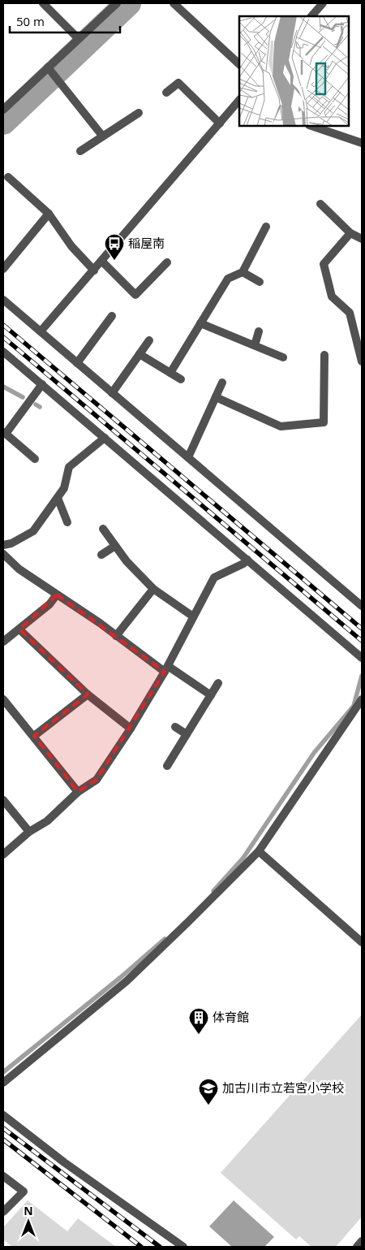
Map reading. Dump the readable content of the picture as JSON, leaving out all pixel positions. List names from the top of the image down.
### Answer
{
  "places": {
    "bus stop": ["稲屋南"],
    "building": ["体育館"],
    "school or university": ["加古川市立若宮小学校"]
  },
  "scale_bar": "50 m",
  "north": "top"
}
